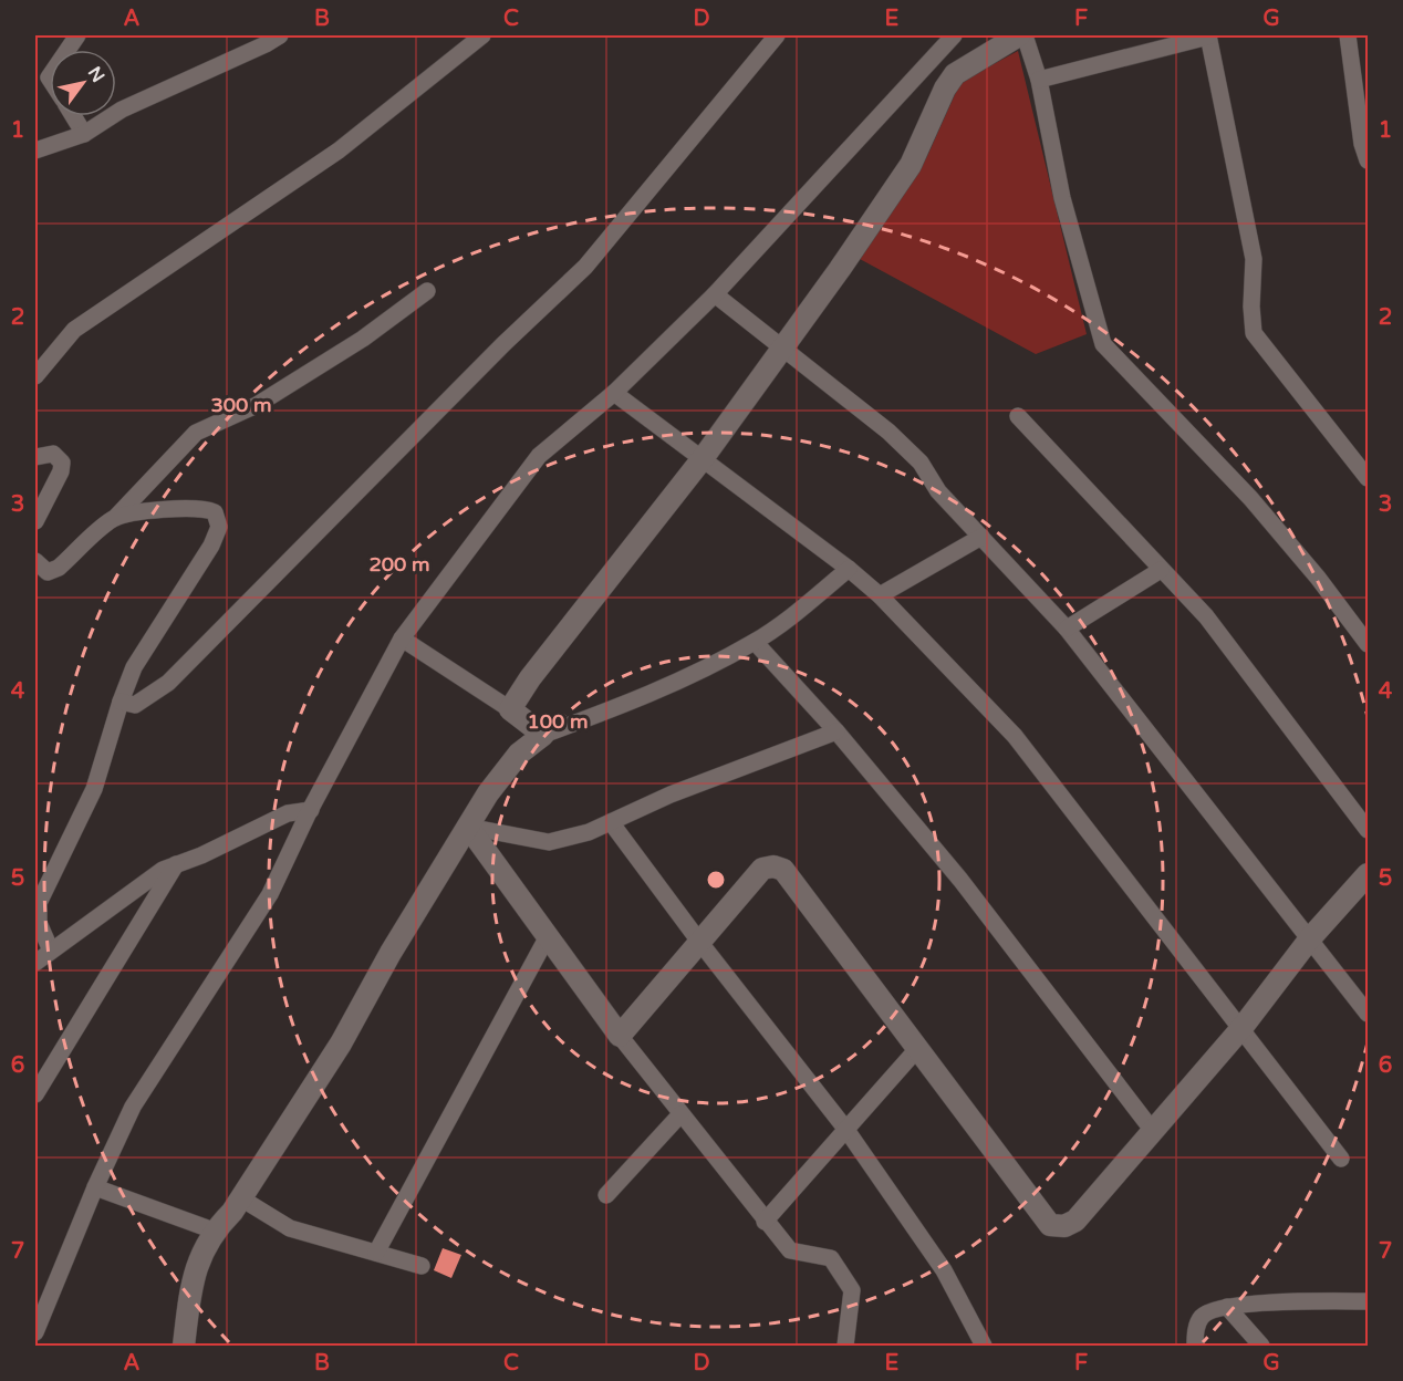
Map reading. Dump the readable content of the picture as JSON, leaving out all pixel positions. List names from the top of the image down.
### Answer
{
  "north": "top right",
  "grid": {
    "columns": [
      "A",
      "B",
      "C",
      "D",
      "E",
      "F",
      "G"
    ],
    "rows": [
      "1",
      "2",
      "3",
      "4",
      "5",
      "6",
      "7"
    ]
  },
  "rings": ["300 m", "200 m", "100 m"]
}
